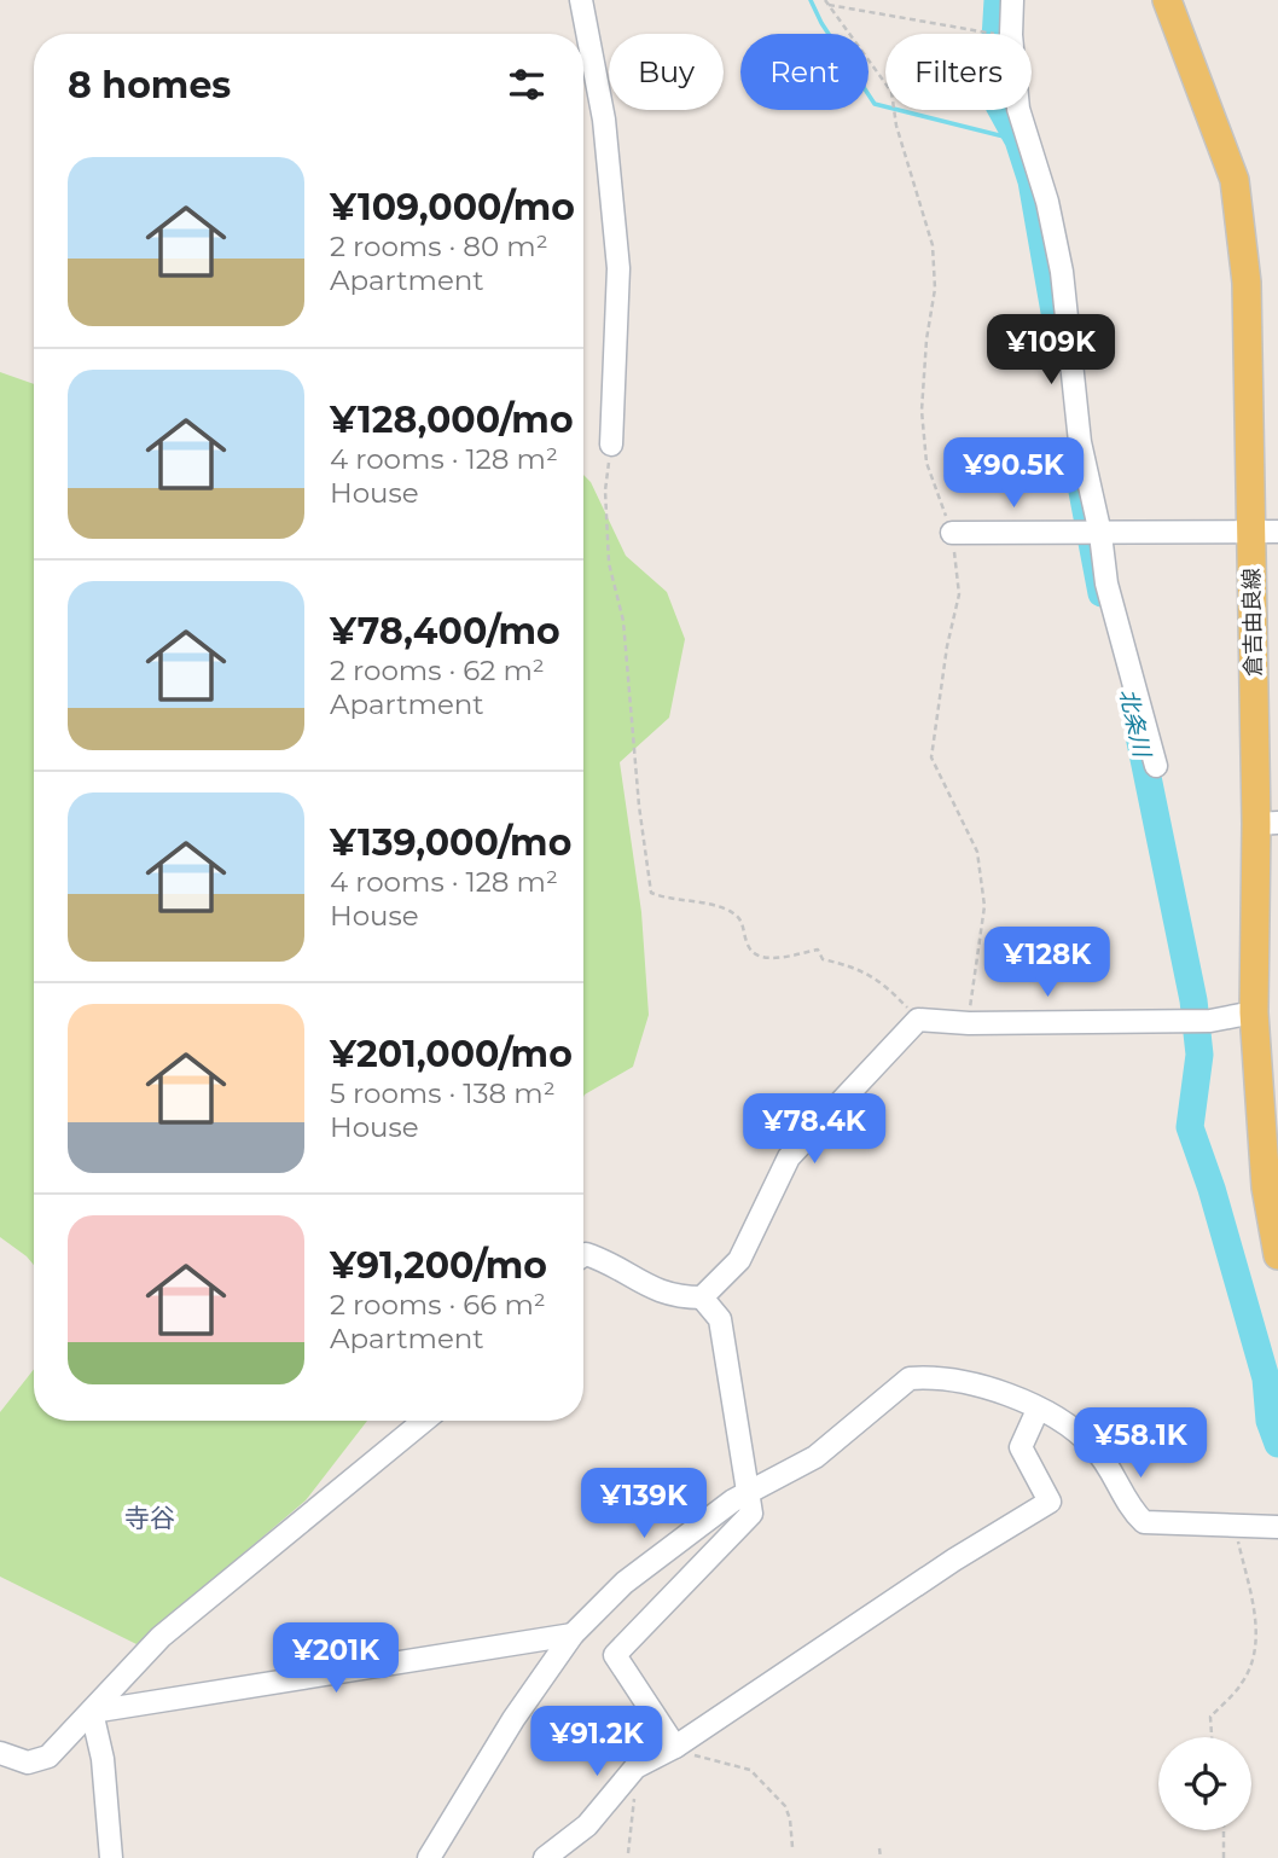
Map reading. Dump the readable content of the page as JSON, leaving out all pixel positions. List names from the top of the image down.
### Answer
{
  "streets": {
    "main road": ["倉吉由良線"]
  },
  "districts": ["寺谷"],
  "water": ["北条川"],
  "page": {
    "chip": ["Buy", "Rent", "Filters"],
    "heading": "8 homes",
    "list": [
      {
        "name": "¥109,000/mo",
        "note": "2 rooms · 80 m² · Apartment"
      },
      {
        "name": "¥128,000/mo",
        "note": "4 rooms · 128 m² · House"
      },
      {
        "name": "¥78,400/mo",
        "note": "2 rooms · 62 m² · Apartment"
      },
      {
        "name": "¥139,000/mo",
        "note": "4 rooms · 128 m² · House"
      },
      {
        "name": "¥201,000/mo",
        "note": "5 rooms · 138 m² · House"
      },
      {
        "name": "¥91,200/mo",
        "note": "2 rooms · 66 m² · Apartment"
      }
    ],
    "price": [
      "¥109K",
      "¥90.5K",
      "¥128K",
      "¥78.4K",
      "¥58.1K",
      "¥139K",
      "¥201K",
      "¥91.2K"
    ]
  }
}
